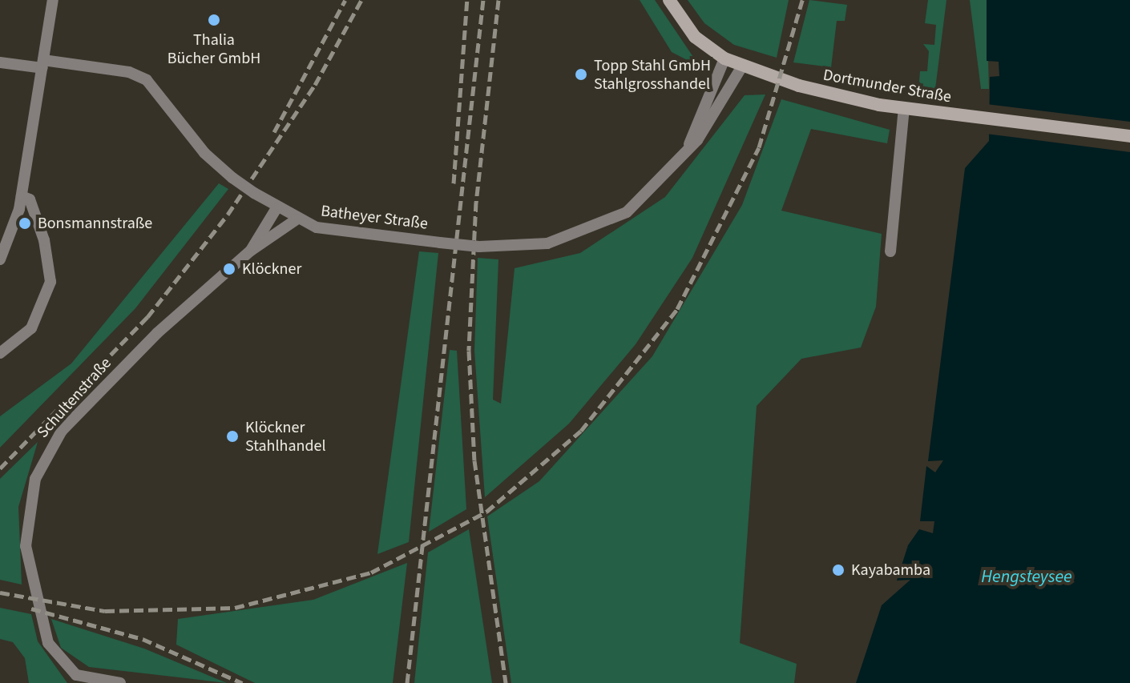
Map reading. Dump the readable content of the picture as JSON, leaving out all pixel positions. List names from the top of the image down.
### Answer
{
  "streets": {
    "main road": ["Dortmunder Straße"],
    "street": ["Batheyer Straße", "Schultenstraße"]
  },
  "crossings": [
    ["Dortmunder Straße", "Batheyer Straße"],
    ["Batheyer Straße", "Schultenstraße"]
  ],
  "water": ["Hengsteysee"],
  "places": [
    "Thalia Bücher GmbH",
    "Topp Stahl GmbH Stahlgrosshandel",
    "Bonsmannstraße",
    "Klöckner",
    "Klöckner Stahlhandel",
    "Kayabamba"
  ]
}
